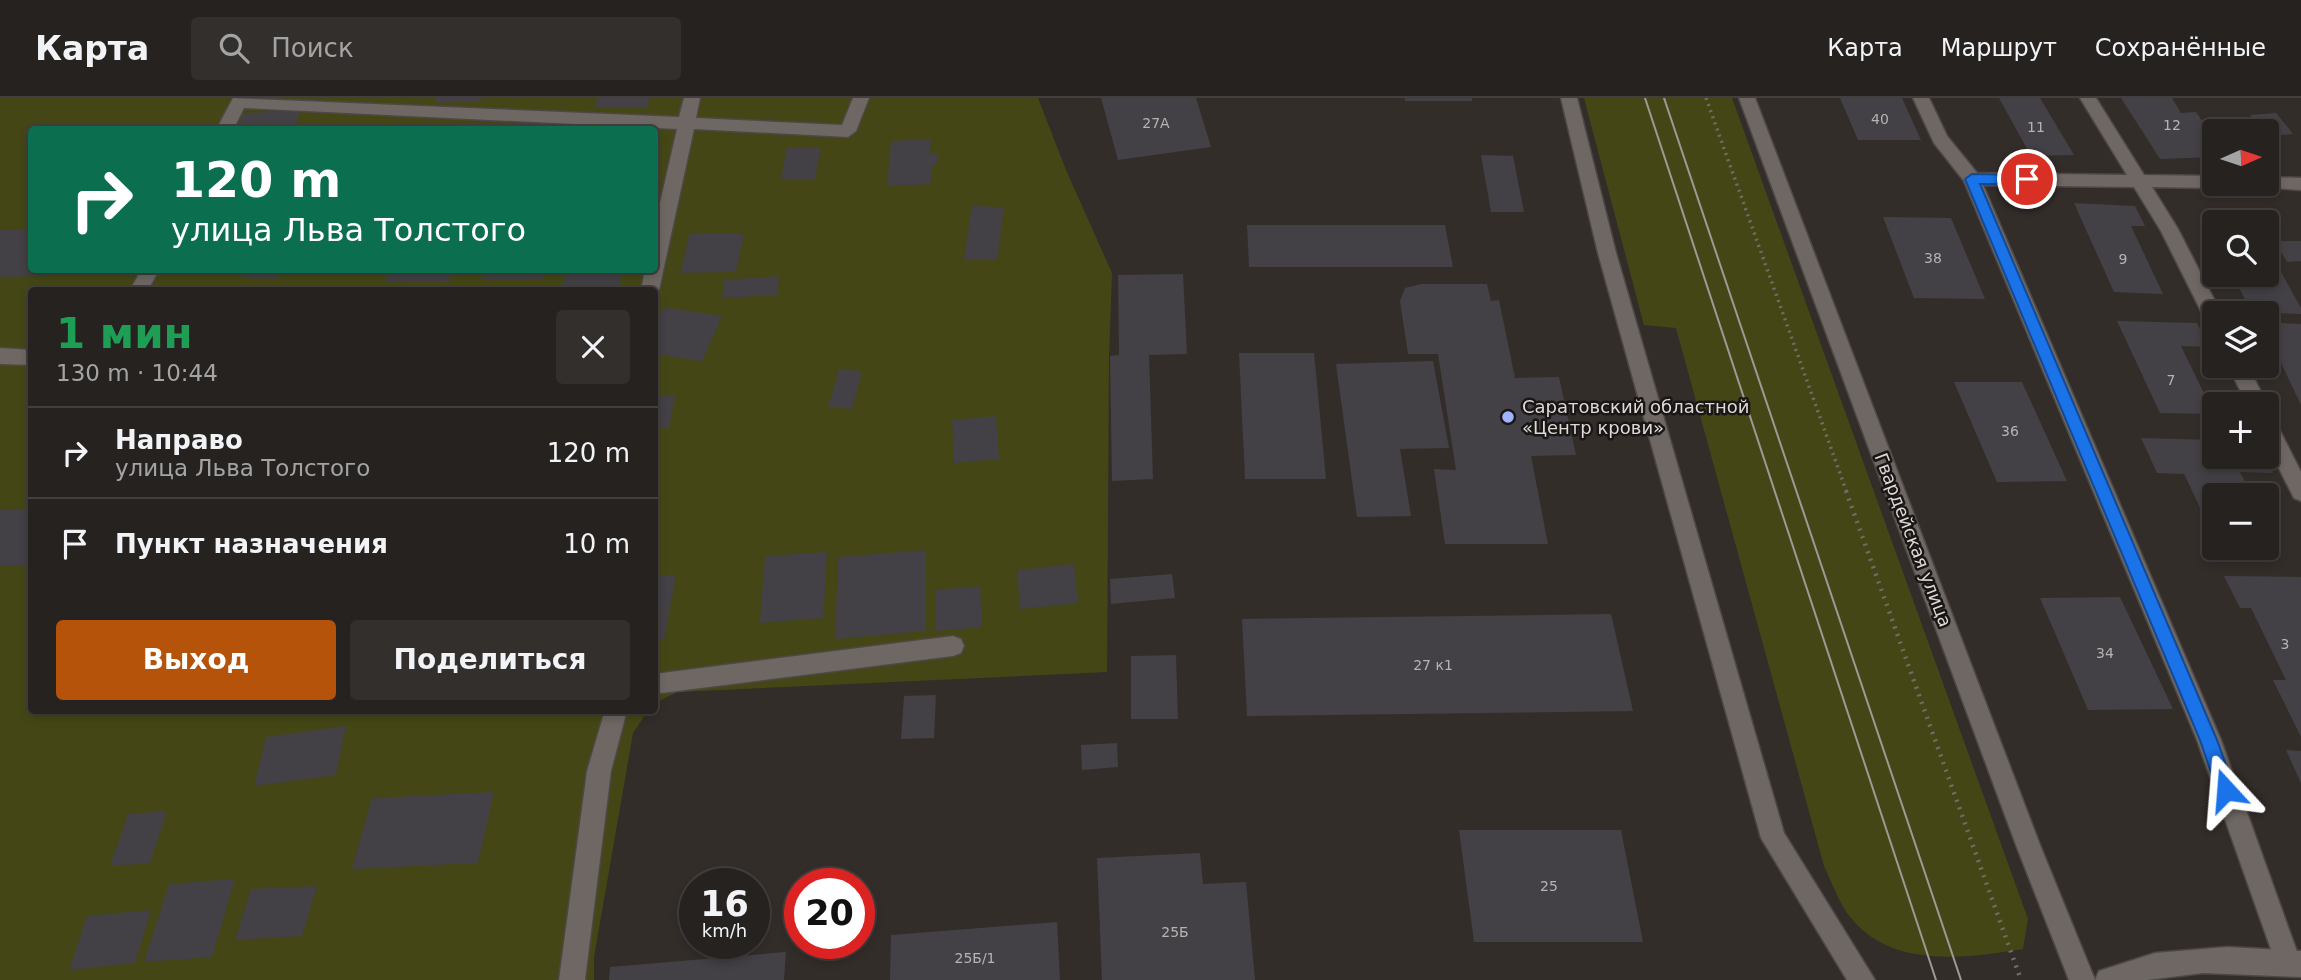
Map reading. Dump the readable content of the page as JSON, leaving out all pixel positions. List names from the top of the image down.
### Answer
{
  "streets": {
    "street": ["Гвардейская улица"]
  },
  "places": ["Саратовский областной «Центр крови»"],
  "house_numbers": [
    "40",
    "27А",
    "12",
    "11",
    "38",
    "9",
    "7",
    "36",
    "3",
    "34",
    "27 к1",
    "25",
    "25Б",
    "25Б/1"
  ],
  "north": "right",
  "page": {
    "header": "Карта",
    "search": "Поиск",
    "nav": ["Карта", "Маршрут", "Сохранённые"],
    "map_buttons": ["+", "−"],
    "turn": ["120 m", "улица Льва Толстого"],
    "heading": ["1 мин", "130 m · 10:44"],
    "list": [
      {
        "name": "Направо",
        "note": "улица Льва Толстого",
        "value": "120 m"
      },
      {
        "name": "Пункт назначения",
        "value": "10 m"
      }
    ],
    "buttons": ["Выход", "Поделиться"],
    "speed": "16 km/h",
    "limit": "20"
  }
}
